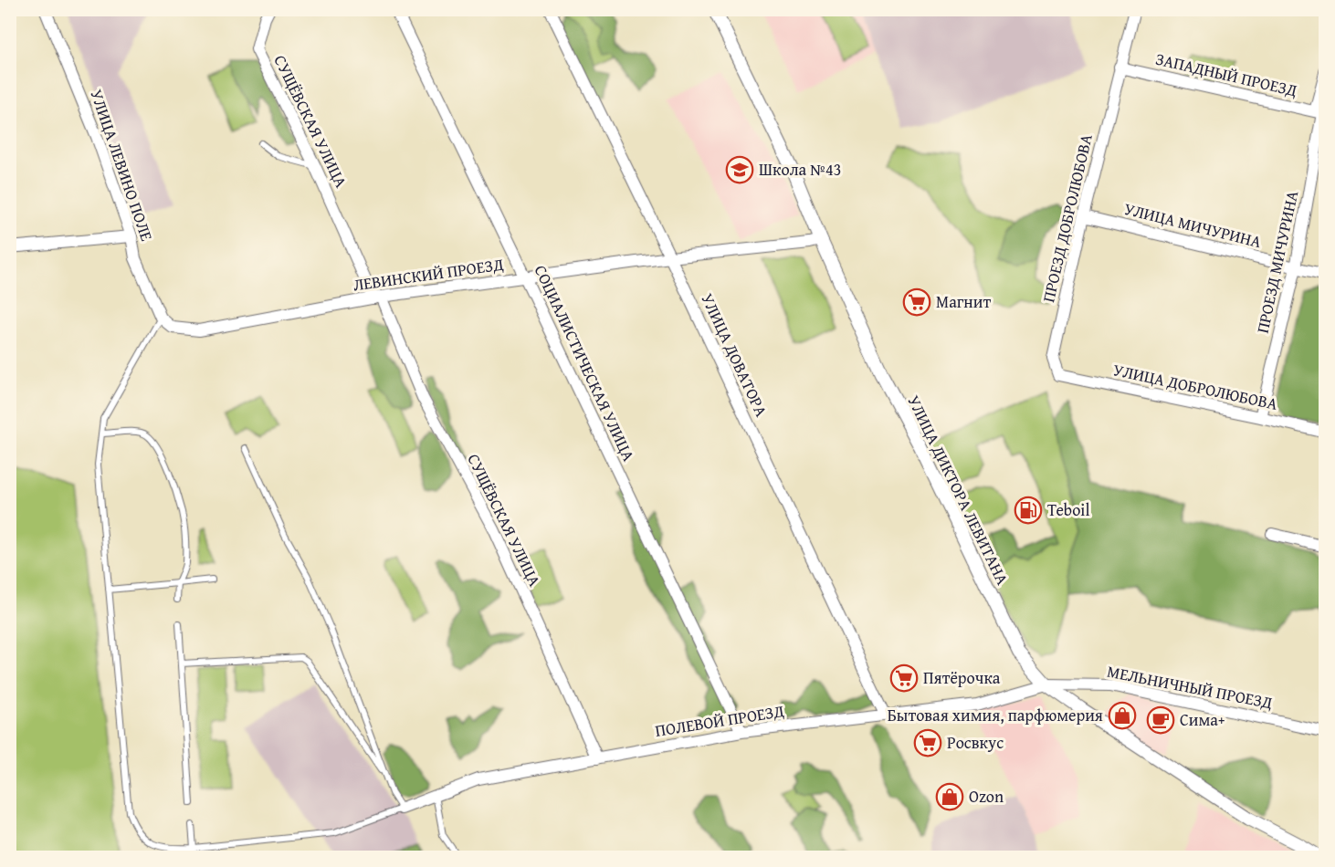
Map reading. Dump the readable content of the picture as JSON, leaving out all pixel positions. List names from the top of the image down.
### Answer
{
  "streets": {
    "street": [
      "ЗАПАДНЫЙ ПРОЕЗД",
      "СУЩЁВСКАЯ УЛИЦА",
      "УЛИЦА ЛЕВИНО ПОЛЕ",
      "ПРОЕЗД ДОБРОЛЮБОВА",
      "УЛИЦА МИЧУРИНА",
      "ПРОЕЗД МИЧУРИНА",
      "ЛЕВИНСКИЙ ПРОЕЗД",
      "УЛИЦА ДОВАТОРА",
      "СОЦИАЛИСТИЧЕСКАЯ УЛИЦА",
      "УЛИЦА ДОБРОЛЮБОВА",
      "УЛИЦА ДИКТОРА ЛЕВИТАНА",
      "МЕЛЬНИЧНЫЙ ПРОЕЗД",
      "ПОЛЕВОЙ ПРОЕЗД"
    ]
  },
  "crossings": [
    ["ЗАПАДНЫЙ ПРОЕЗД", "ПРОЕЗД ДОБРОЛЮБОВА"],
    ["ЗАПАДНЫЙ ПРОЕЗД", "ПРОЕЗД МИЧУРИНА"],
    ["СУЩЁВСКАЯ УЛИЦА", "ЛЕВИНСКИЙ ПРОЕЗД"],
    ["СУЩЁВСКАЯ УЛИЦА", "ПОЛЕВОЙ ПРОЕЗД"],
    ["УЛИЦА ЛЕВИНО ПОЛЕ", "ЛЕВИНСКИЙ ПРОЕЗД"],
    ["ПРОЕЗД ДОБРОЛЮБОВА", "УЛИЦА МИЧУРИНА"],
    ["ПРОЕЗД ДОБРОЛЮБОВА", "УЛИЦА ДОБРОЛЮБОВА"],
    ["УЛИЦА МИЧУРИНА", "ПРОЕЗД МИЧУРИНА"],
    ["ПРОЕЗД МИЧУРИНА", "УЛИЦА ДОБРОЛЮБОВА"],
    ["ЛЕВИНСКИЙ ПРОЕЗД", "УЛИЦА ДОВАТОРА"],
    ["ЛЕВИНСКИЙ ПРОЕЗД", "СОЦИАЛИСТИЧЕСКАЯ УЛИЦА"],
    ["ЛЕВИНСКИЙ ПРОЕЗД", "УЛИЦА ДИКТОРА ЛЕВИТАНА"],
    ["УЛИЦА ДОВАТОРА", "ПОЛЕВОЙ ПРОЕЗД"],
    ["СОЦИАЛИСТИЧЕСКАЯ УЛИЦА", "ПОЛЕВОЙ ПРОЕЗД"],
    ["УЛИЦА ДИКТОРА ЛЕВИТАНА", "МЕЛЬНИЧНЫЙ ПРОЕЗД"],
    ["УЛИЦА ДИКТОРА ЛЕВИТАНА", "ПОЛЕВОЙ ПРОЕЗД"],
    ["МЕЛЬНИЧНЫЙ ПРОЕЗД", "ПОЛЕВОЙ ПРОЕЗД"]
  ],
  "places": {
    "school or university": ["Школа №43"],
    "supermarket": ["Магнит", "Пятёрочка", "Росвкус"],
    "fuel station": ["Teboil"],
    "shop": ["Бытовая химия, парфюмерия", "Ozon"],
    "cafe": ["Сима+"]
  }
}
